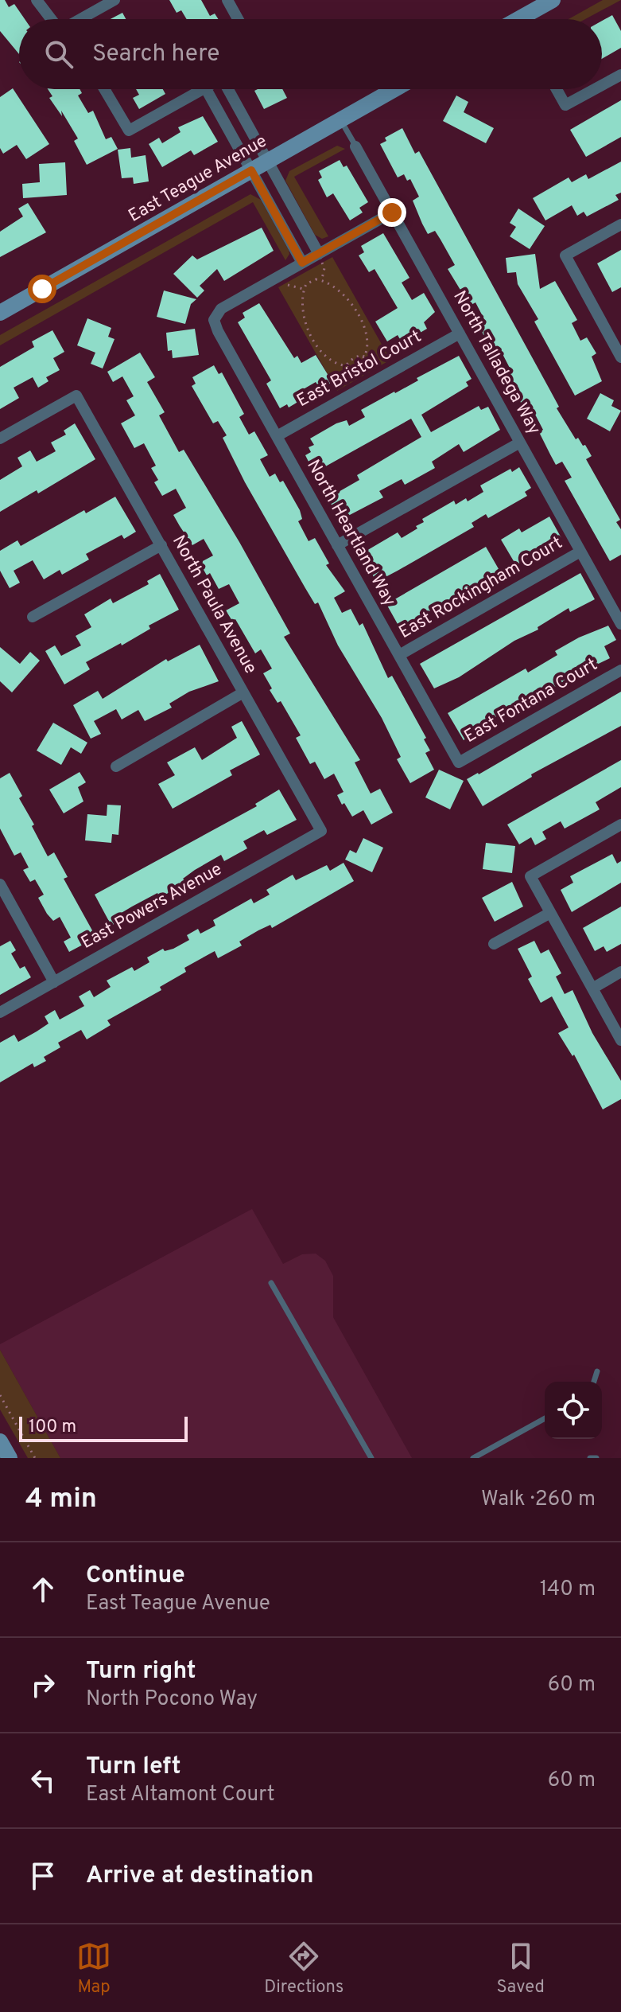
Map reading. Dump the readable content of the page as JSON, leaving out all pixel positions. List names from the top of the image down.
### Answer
{
  "streets": {
    "street": [
      "East Teague Avenue",
      "North Talladega Way",
      "East Bristol Court",
      "North Heartland Way",
      "East Rockingham Court",
      "North Paula Avenue",
      "East Fontana Court",
      "East Powers Avenue"
    ]
  },
  "crossings": [
    ["East Teague Avenue", "North Talladega Way"],
    ["North Talladega Way", "East Bristol Court"],
    ["North Talladega Way", "East Rockingham Court"],
    ["East Bristol Court", "North Heartland Way"],
    ["North Heartland Way", "East Rockingham Court"],
    ["North Heartland Way", "East Fontana Court"],
    ["North Paula Avenue", "East Powers Avenue"]
  ],
  "scale_bar": "100 m",
  "page": {
    "search": "Search here",
    "scale": "100 m",
    "heading": ["4 min", "Walk · 260 m"],
    "list": [
      ["Continue", "East Teague Avenue", "140 m"],
      ["Turn right", "North Pocono Way", "60 m"],
      ["Turn left", "East Altamont Court", "60 m"],
      "Arrive at destination"
    ],
    "nav": ["Map", "Directions", "Saved"]
  }
}
